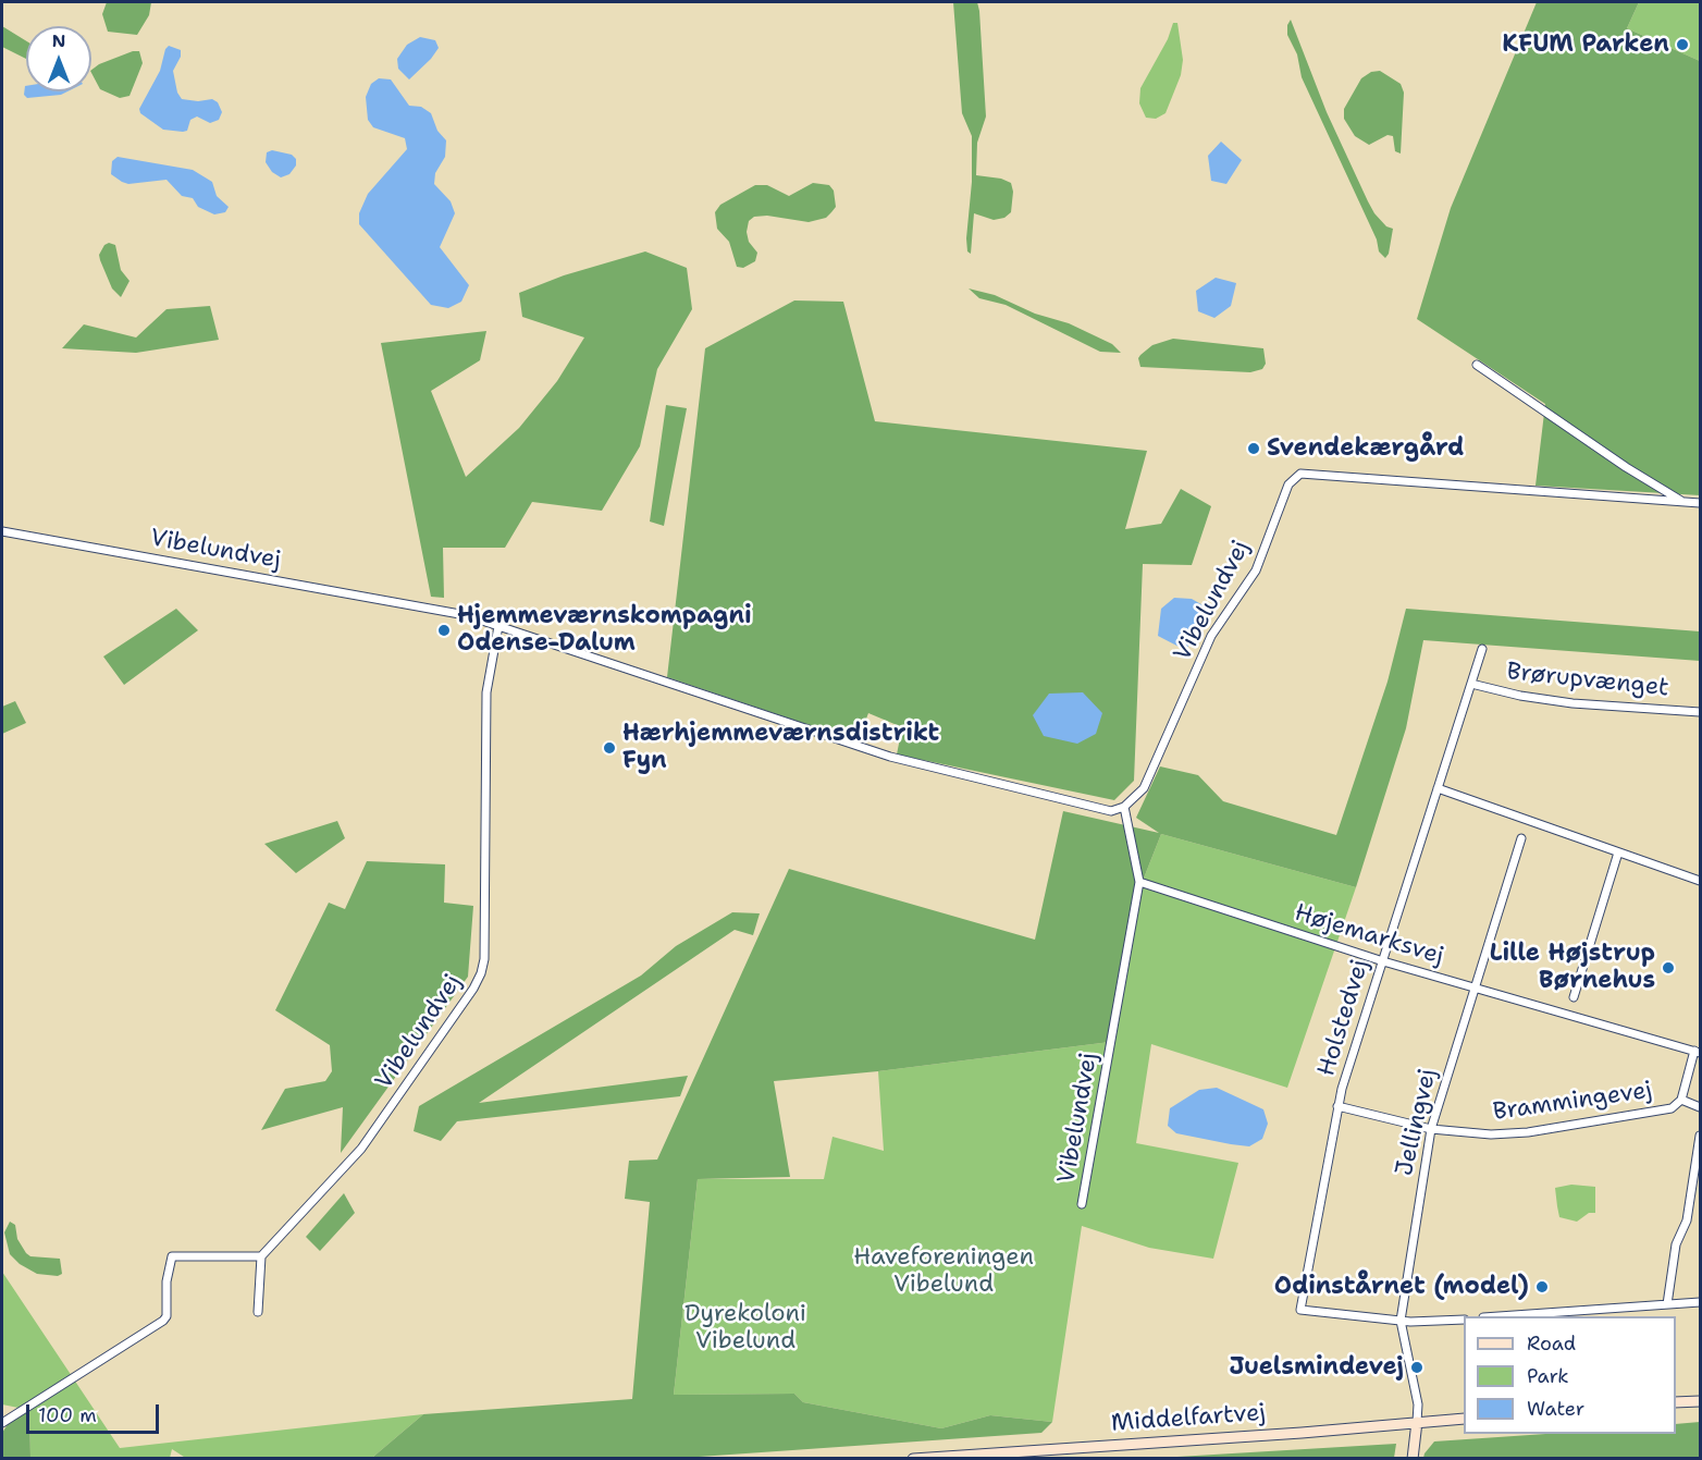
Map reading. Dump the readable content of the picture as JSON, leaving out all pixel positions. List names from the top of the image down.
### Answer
{
  "streets": {
    "main road": ["Middelfartvej"],
    "street": [
      "Vibelundvej",
      "Brørupvænget",
      "Højemarksvej",
      "Holstedvej",
      "Brammingevej",
      "Jellingvej"
    ]
  },
  "crossings": [
    ["Vibelundvej", "Højemarksvej"],
    ["Brørupvænget", "Holstedvej"],
    ["Højemarksvej", "Holstedvej"],
    ["Højemarksvej", "Brammingevej"],
    ["Højemarksvej", "Jellingvej"],
    ["Holstedvej", "Brammingevej"],
    ["Holstedvej", "Jellingvej"],
    ["Brammingevej", "Jellingvej"],
    ["Jellingvej", "Middelfartvej"]
  ],
  "parks": ["Haveforeningen Vibelund", "Dyrekoloni Vibelund"],
  "places": [
    "KFUM Parken",
    "Svendekærgård",
    "Hjemmeværnskompagni Odense-Dalum",
    "Hærhjemmeværnsdistrikt Fyn",
    "Lille Højstrup Børnehus",
    "Odinstårnet (model)",
    "Juelsmindevej"
  ],
  "legend": ["Road", "Park", "Water"],
  "scale_bar": "100 m",
  "north": "top"
}
